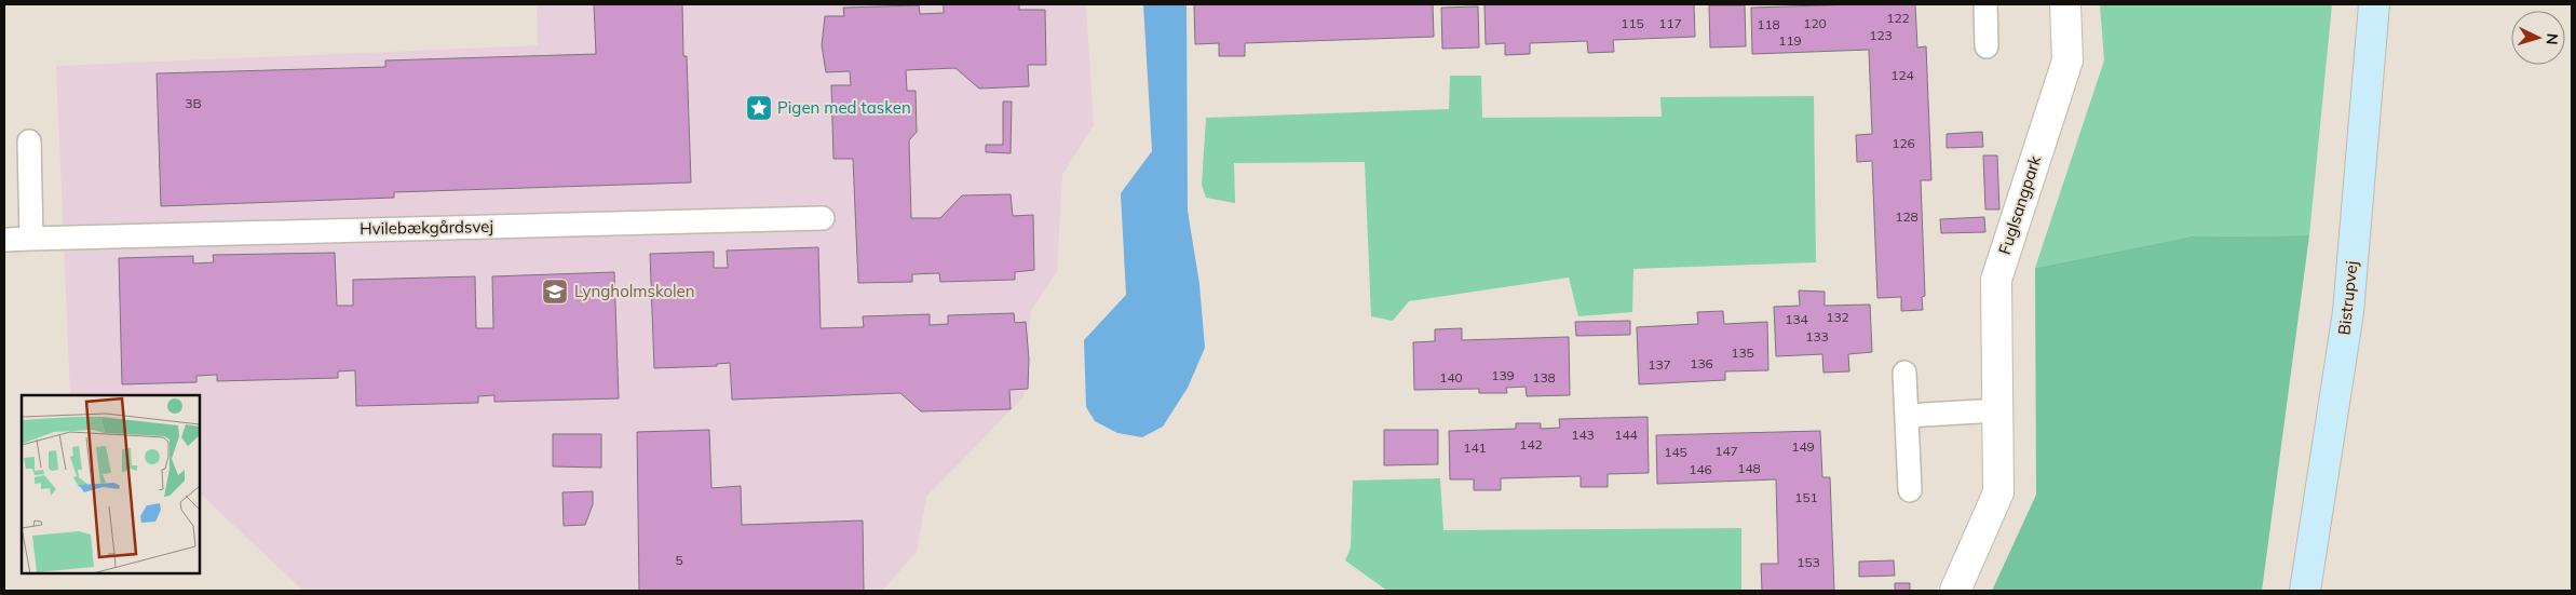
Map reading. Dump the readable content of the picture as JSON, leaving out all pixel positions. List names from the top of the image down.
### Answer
{
  "streets": {
    "main road": ["Bistrupvej"],
    "street": ["Fuglsangpark"],
    "lane": ["Hvilebækgårdsvej"]
  },
  "places": {
    "place": ["Pigen med tasken"],
    "school or university": ["Lyngholmskolen"]
  },
  "house_numbers": [
    "122",
    "115",
    "117",
    "120",
    "118",
    "123",
    "119",
    "124",
    "3B",
    "126",
    "128",
    "132",
    "134",
    "133",
    "135",
    "136",
    "137",
    "139",
    "140",
    "138",
    "143",
    "144",
    "142",
    "149",
    "141",
    "147",
    "145",
    "148",
    "146",
    "151",
    "5",
    "153"
  ],
  "north": "right"
}
